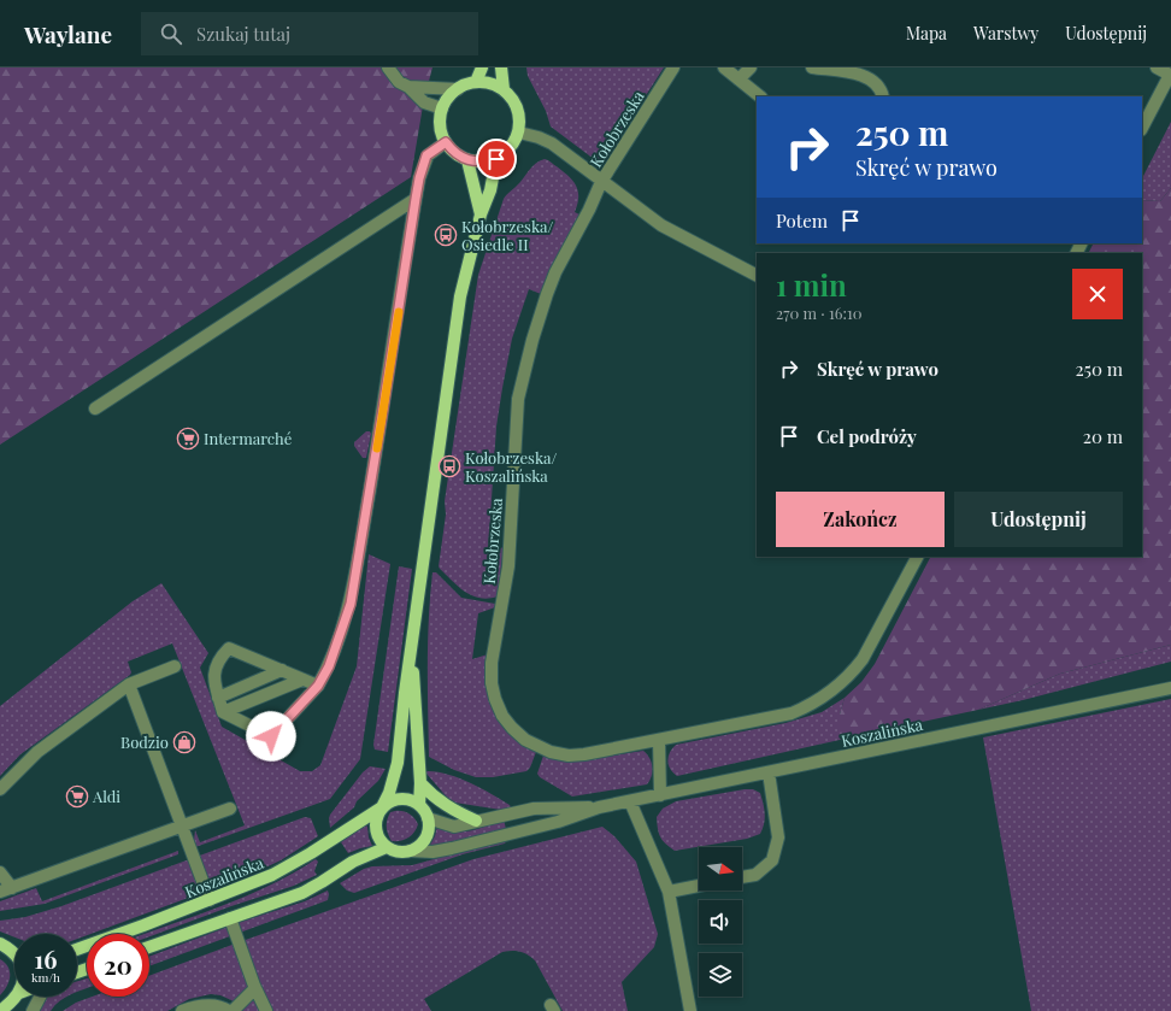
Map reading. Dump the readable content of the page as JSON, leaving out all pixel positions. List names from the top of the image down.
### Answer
{
  "streets": {
    "main road": ["Koszalińska"],
    "street": ["Kołobrzeska"]
  },
  "places": {
    "bus stop": ["Kołobrzeska/ Osiedle II", "Kołobrzeska/ Koszalińska"],
    "supermarket": ["Intermarché", "Aldi"],
    "shop": ["Bodzio"]
  },
  "north": "right",
  "page": {
    "header": "Waylane",
    "search": "Szukaj tutaj",
    "nav": ["Mapa", "Warstwy", "Udostępnij"],
    "turn": ["250 m", "Skręć w prawo"],
    "then": "Potem",
    "heading": ["1 min", "270 m · 16:10"],
    "list": [
      {
        "name": "Skręć w prawo",
        "value": "250 m"
      },
      {
        "name": "Cel podróży",
        "value": "20 m"
      }
    ],
    "buttons": ["Zakończ", "Udostępnij"],
    "speed": "16 km/h",
    "limit": "20"
  }
}
